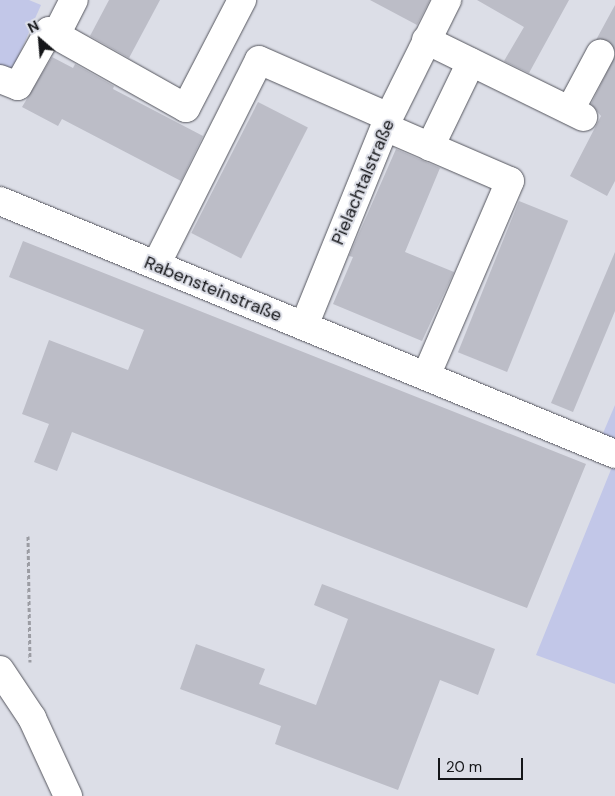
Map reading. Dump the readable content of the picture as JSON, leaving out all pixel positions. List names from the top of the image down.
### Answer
{
  "streets": {
    "street": ["Pielachtalstraße", "Rabensteinstraße"]
  },
  "crossings": [
    ["Pielachtalstraße", "Rabensteinstraße"]
  ],
  "scale_bar": "20 m",
  "north": "top left"
}
